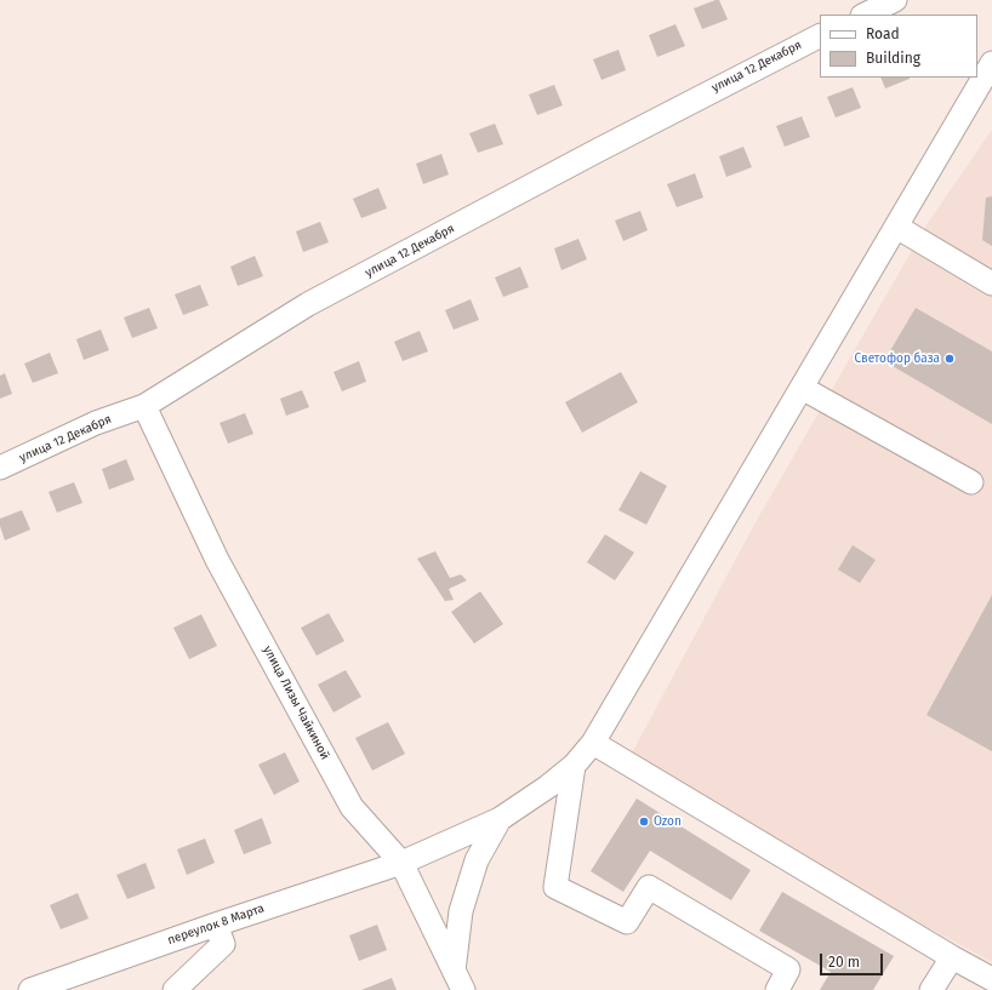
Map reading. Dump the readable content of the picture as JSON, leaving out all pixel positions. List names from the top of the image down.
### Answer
{
  "streets": {
    "street": ["улица 12 Декабря", "улица Лизы Чайкиной", "переулок 8 Марта"]
  },
  "crossings": [
    ["улица 12 Декабря", "улица Лизы Чайкиной"],
    ["улица Лизы Чайкиной", "переулок 8 Марта"]
  ],
  "places": ["Светофор база", "Ozon"],
  "legend": ["Road", "Building"],
  "scale_bar": "20 m"
}
